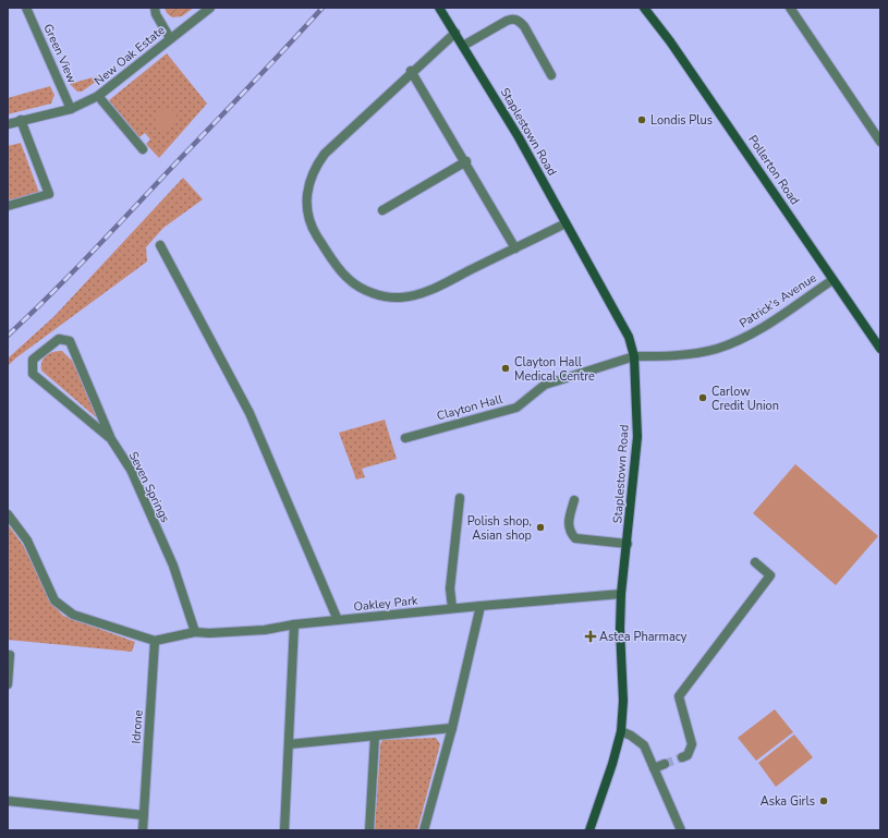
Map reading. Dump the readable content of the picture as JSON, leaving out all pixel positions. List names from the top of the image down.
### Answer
{
  "streets": {
    "main road": ["Staplestown Road", "Pollerton Road"],
    "street": [
      "Green View",
      "New Oak Estate",
      "Patrick's Avenue",
      "Clayton Hall",
      "Seven Springs",
      "Oakley Park",
      "Idrone"
    ]
  },
  "crossings": [
    ["Green View", "New Oak Estate"],
    ["Staplestown Road", "Patrick's Avenue"],
    ["Staplestown Road", "Clayton Hall"],
    ["Staplestown Road", "Oakley Park"],
    ["Pollerton Road", "Patrick's Avenue"],
    ["Patrick's Avenue", "Clayton Hall"],
    ["Seven Springs", "Oakley Park"]
  ],
  "places": {
    "other": [
      "Londis Plus",
      "Clayton Hall Medical Centre",
      "Carlow Credit Union",
      "Polish shop, Asian shop",
      "Aska Girls"
    ],
    "health": ["Astea Pharmacy"]
  }
}
